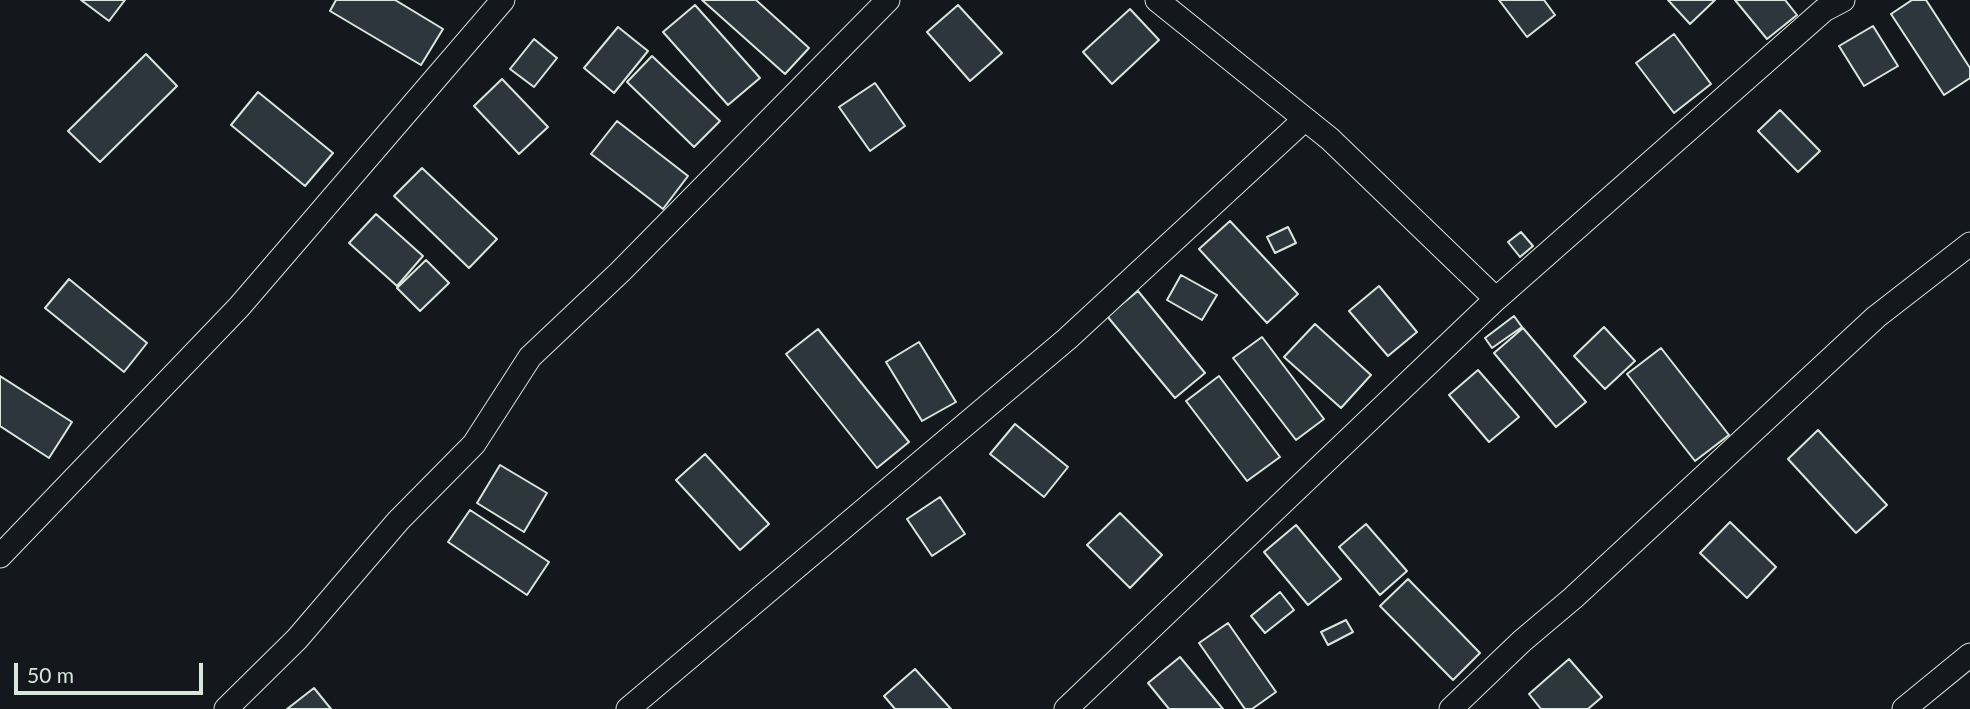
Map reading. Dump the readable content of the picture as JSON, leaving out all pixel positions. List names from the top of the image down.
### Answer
{
  "scale_bar": "50 m"
}
